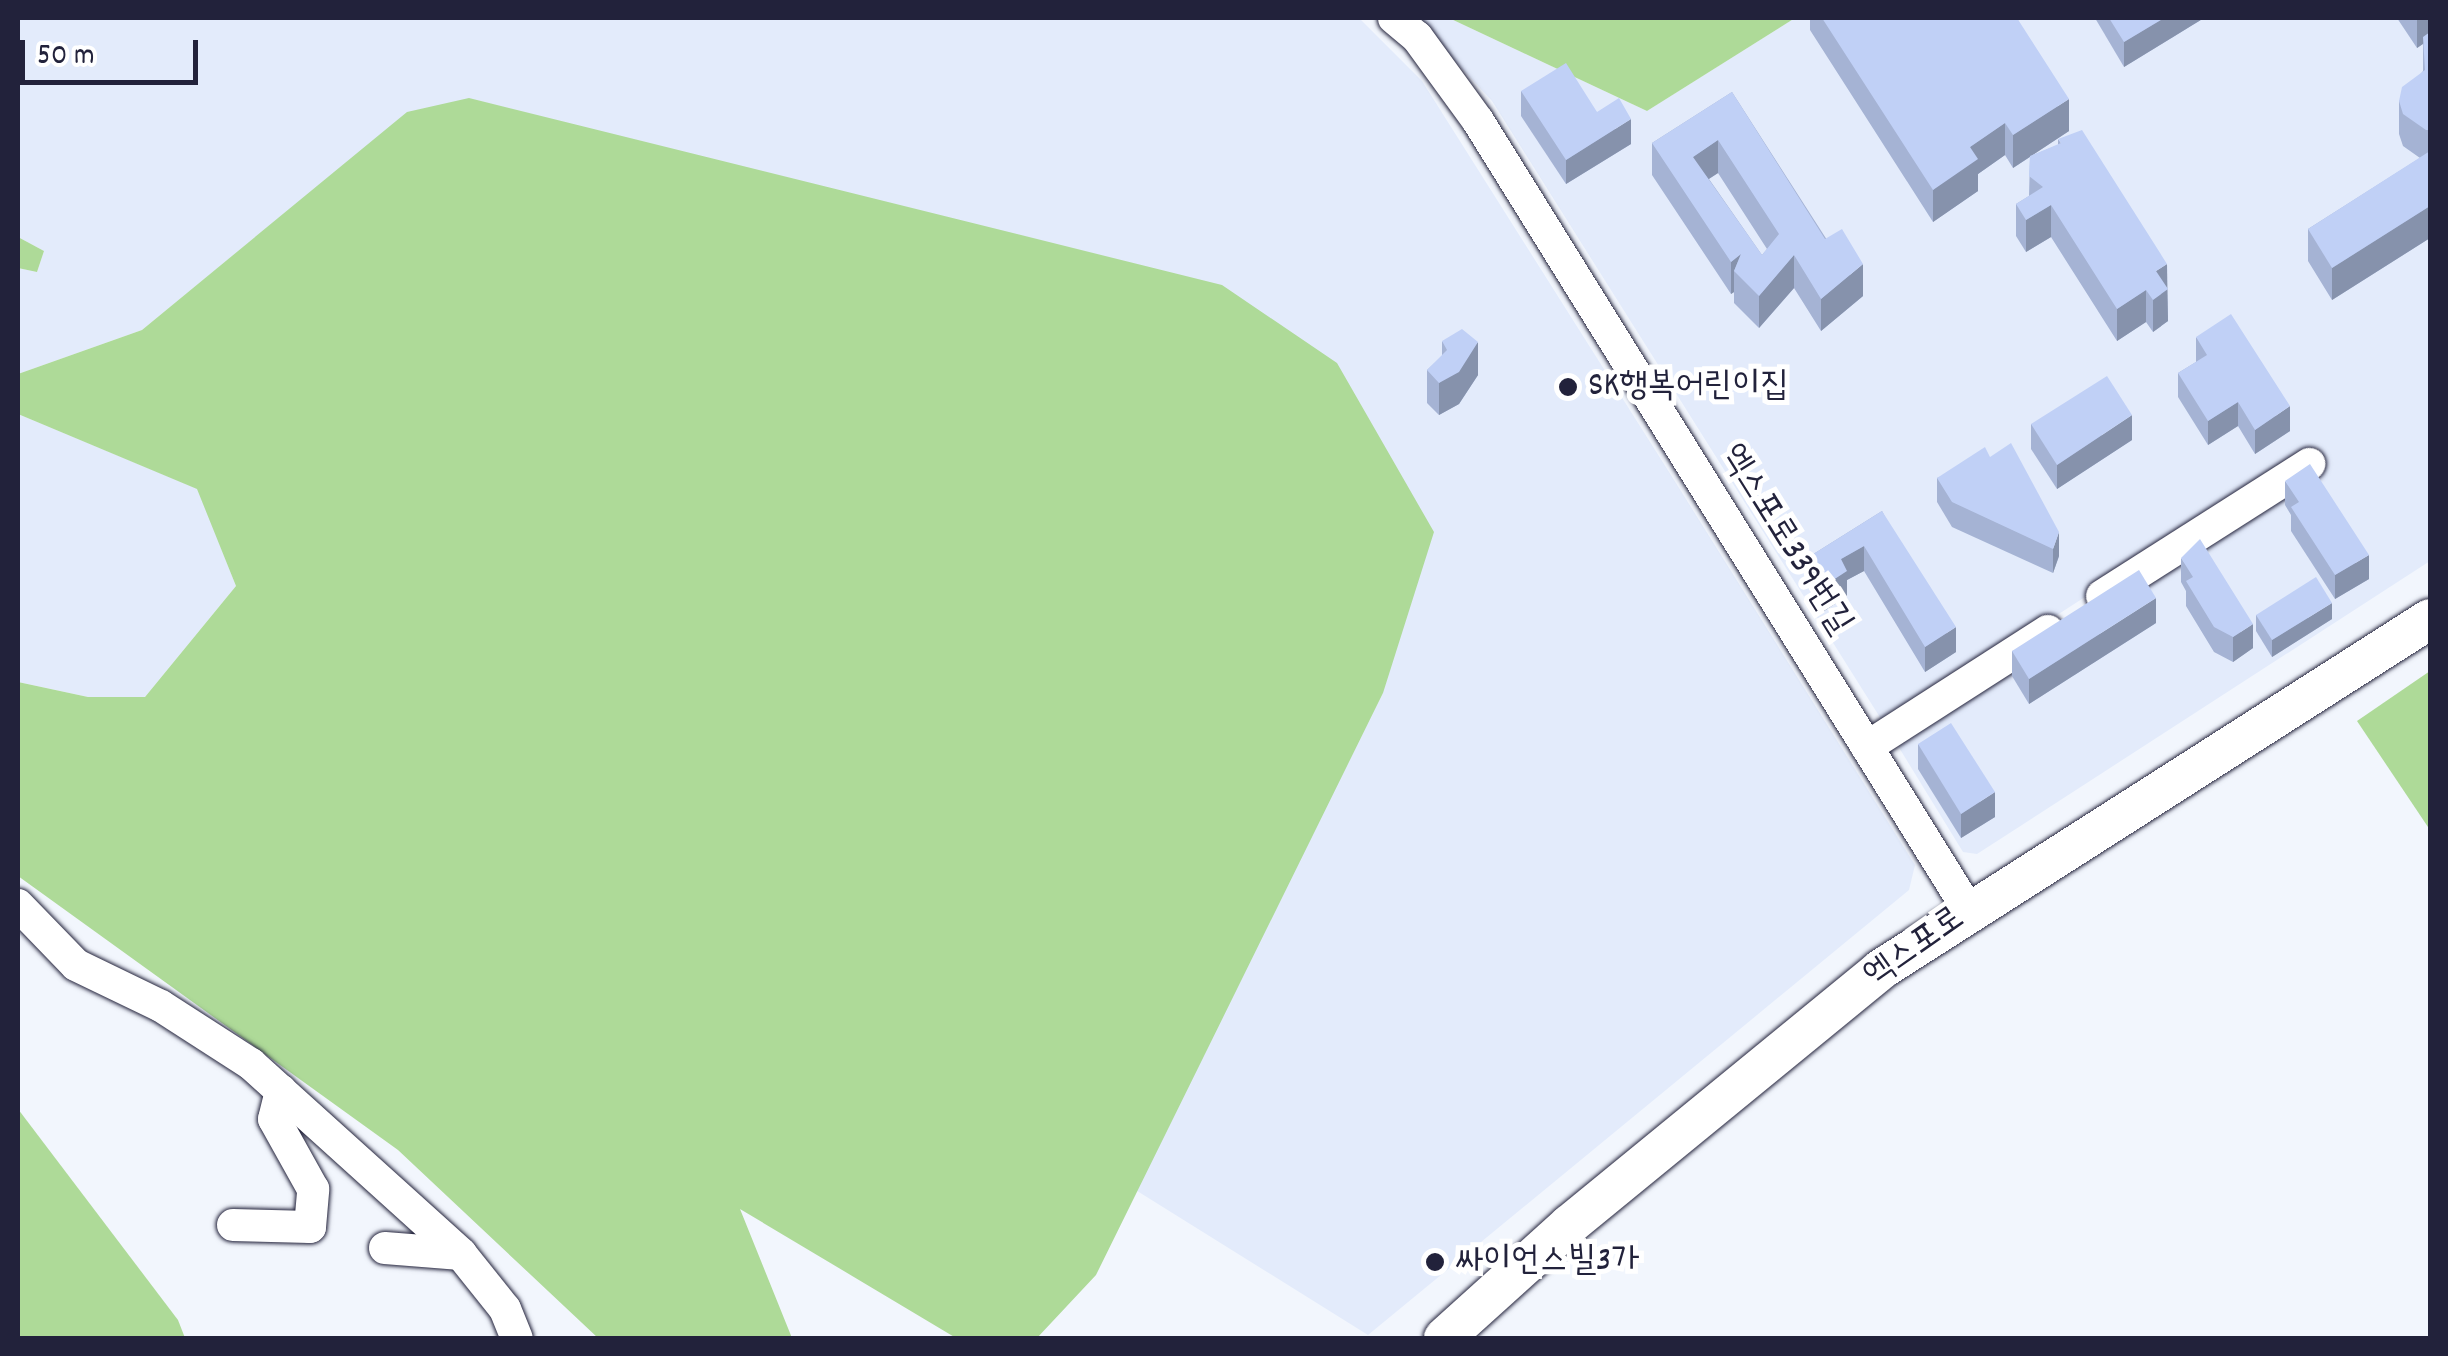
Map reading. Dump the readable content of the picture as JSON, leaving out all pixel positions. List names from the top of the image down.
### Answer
{
  "streets": {
    "main road": ["엑스포로"],
    "street": ["엑스포로339번길"]
  },
  "crossings": [
    ["엑스포로339번길", "엑스포로"]
  ],
  "places": ["SK행복어린이집", "싸이언스빌3가"],
  "scale_bar": "50 m"
}
